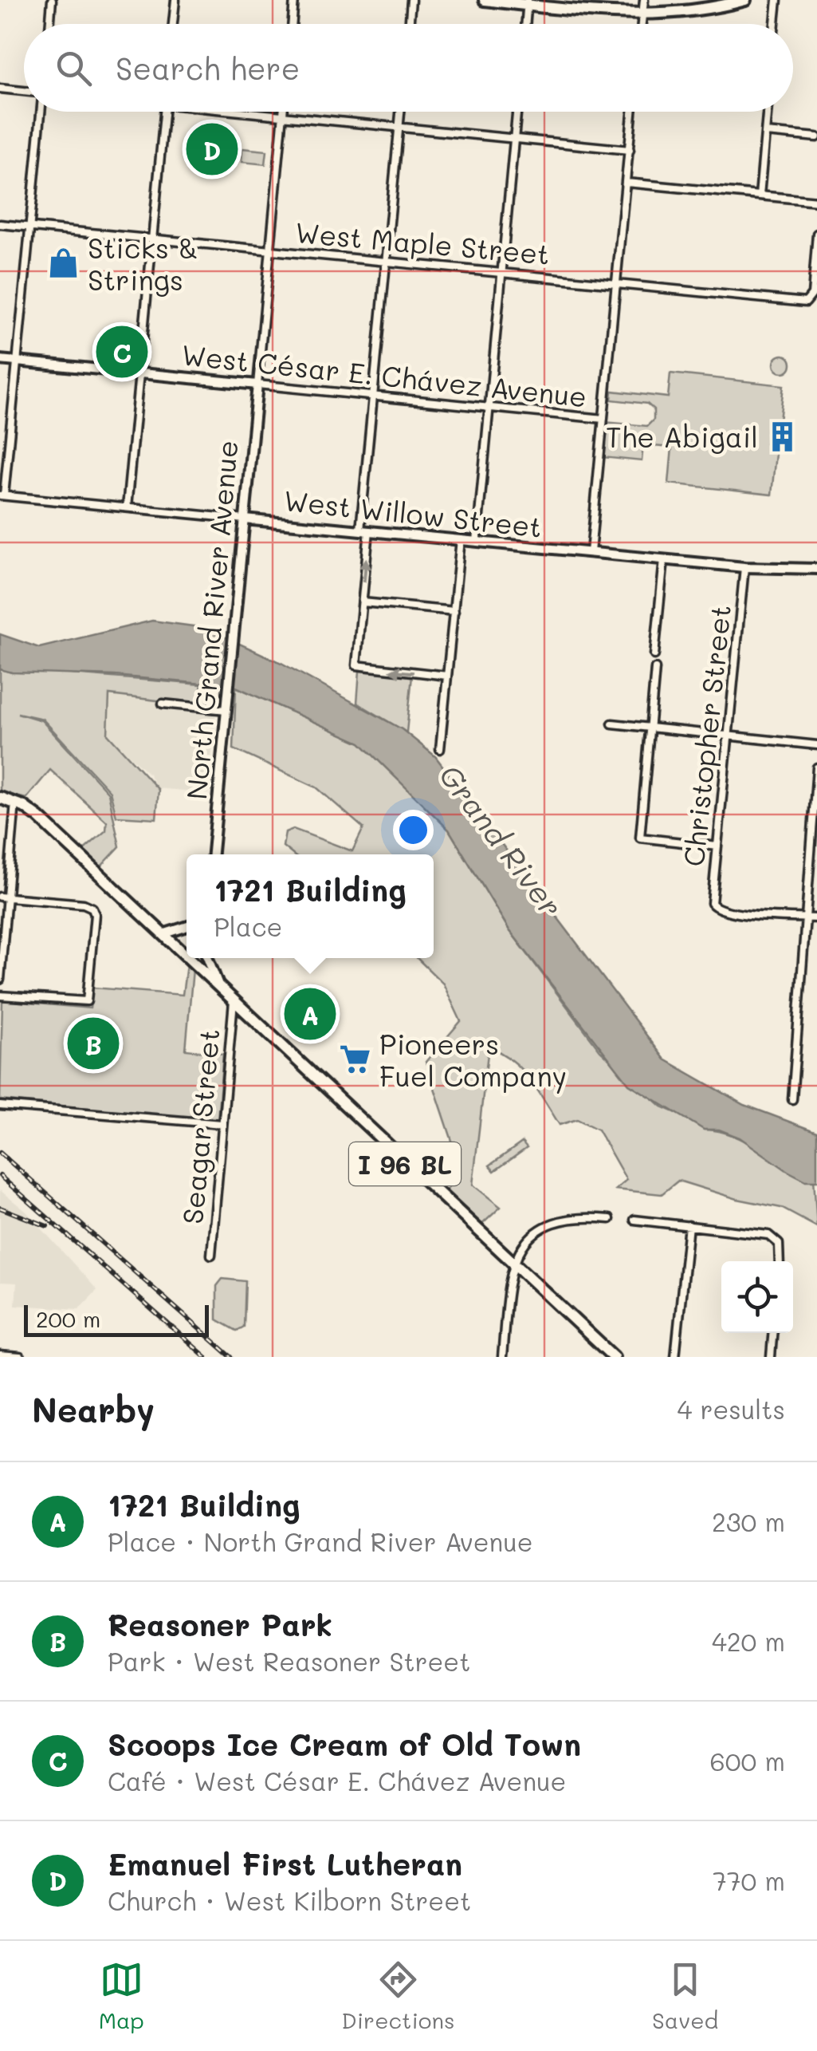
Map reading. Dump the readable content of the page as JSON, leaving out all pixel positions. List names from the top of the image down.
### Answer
{
  "streets": {
    "main road": ["I 96 BL"],
    "street": [
      "West Maple Street",
      "West César E. Chávez Avenue",
      "West Willow Street",
      "North Grand River Avenue",
      "Christopher Street",
      "Seagar Street"
    ]
  },
  "crossings": [
    ["West César E. Chávez Avenue", "North Grand River Avenue"],
    ["West Willow Street", "North Grand River Avenue"],
    ["West Willow Street", "Christopher Street"],
    ["Seagar Street", "I 96 BL"]
  ],
  "water": ["Grand River"],
  "places": {
    "shop": ["Sticks & Strings"],
    "building": ["The Abigail"],
    "supermarket": ["Pioneers Fuel Company"]
  },
  "scale_bar": "200 m",
  "page": {
    "search": "Search here",
    "pins": [
      "D",
      "C",
      "A",
      "B"
    ],
    "popup": ["1721 Building", "Place"],
    "scale": "200 m",
    "heading": ["Nearby", "4 results"],
    "list": [
      {
        "mark": "A",
        "name": "1721 Building",
        "note": "Place · North Grand River Avenue",
        "value": "230 m"
      },
      {
        "mark": "B",
        "name": "Reasoner Park",
        "note": "Park · West Reasoner Street",
        "value": "420 m"
      },
      {
        "mark": "C",
        "name": "Scoops Ice Cream of Old Town",
        "note": "Café · West César E. Chávez Avenue",
        "value": "600 m"
      },
      {
        "mark": "D",
        "name": "Emanuel First Lutheran",
        "note": "Church · West Kilborn Street",
        "value": "770 m"
      }
    ],
    "nav": ["Map", "Directions", "Saved"]
  }
}
